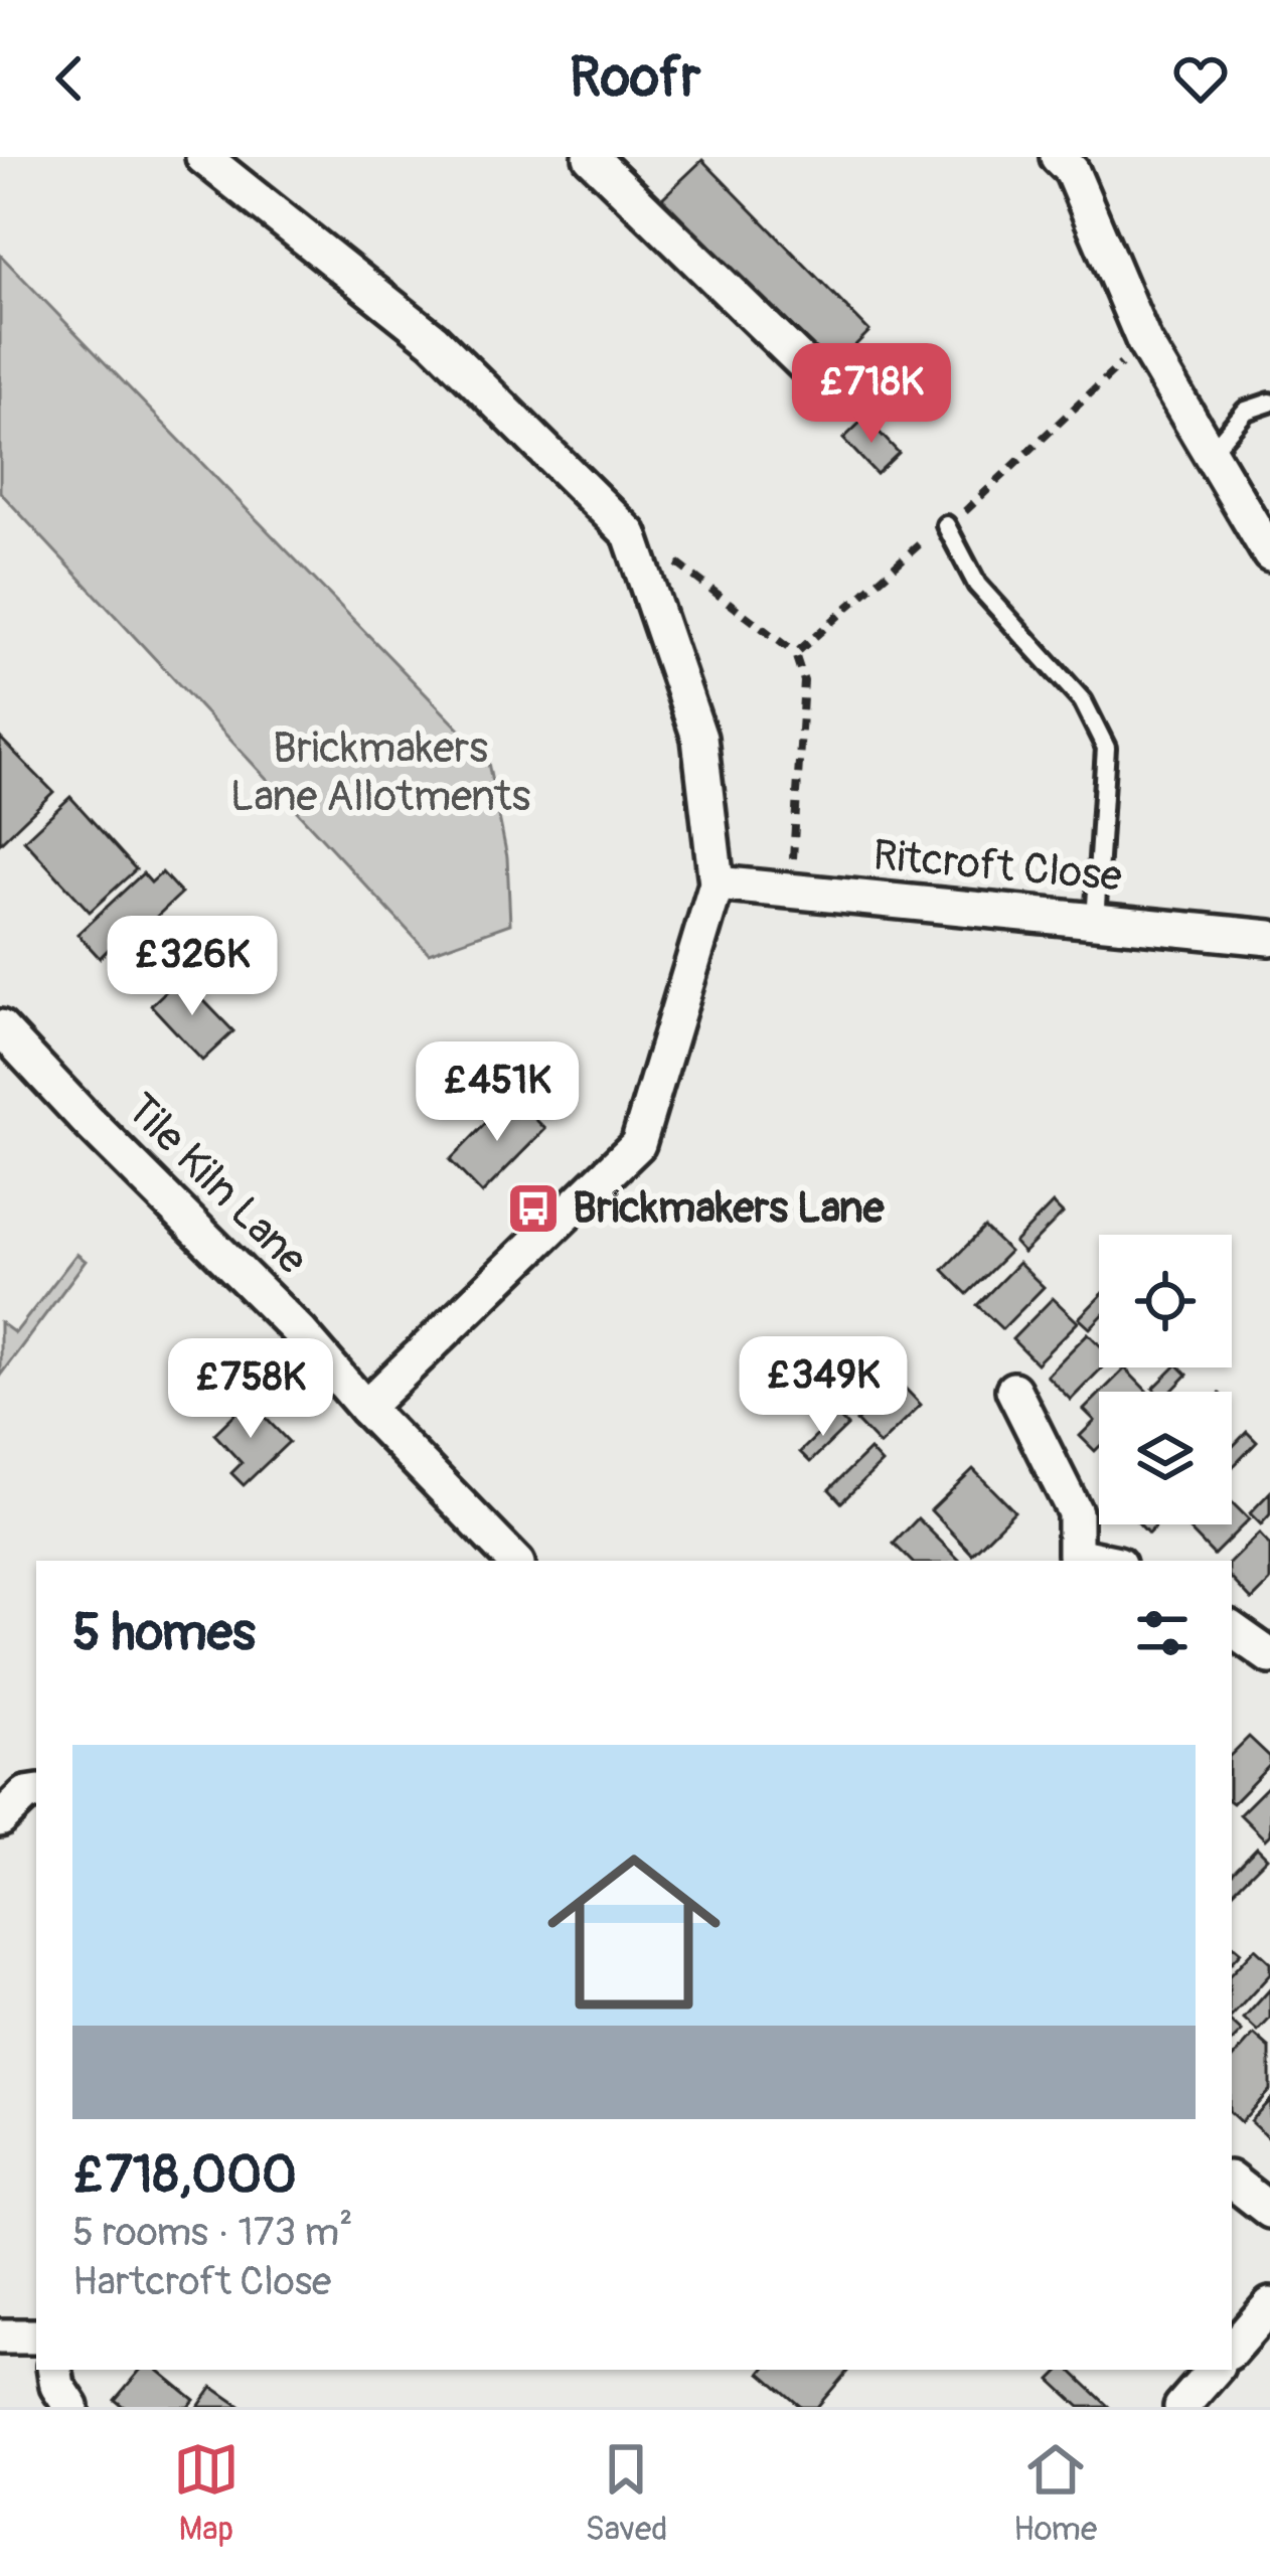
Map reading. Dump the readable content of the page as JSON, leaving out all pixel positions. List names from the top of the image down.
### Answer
{
  "streets": {
    "street": ["Ritcroft Close", "Tile Kiln Lane"]
  },
  "parks": ["Brickmakers Lane Allotments"],
  "places": {
    "bus stop": ["Brickmakers Lane"]
  },
  "page": {
    "header": "Roofr",
    "price": [
      "£718K",
      "£326K",
      "£451K",
      "£349K",
      "£758K"
    ],
    "heading": "5 homes",
    "list": [
      {
        "name": "£718,000",
        "note": "5 rooms · 173 m² · Hartcroft Close"
      }
    ],
    "tabs": ["Map", "Saved", "Home"]
  }
}
